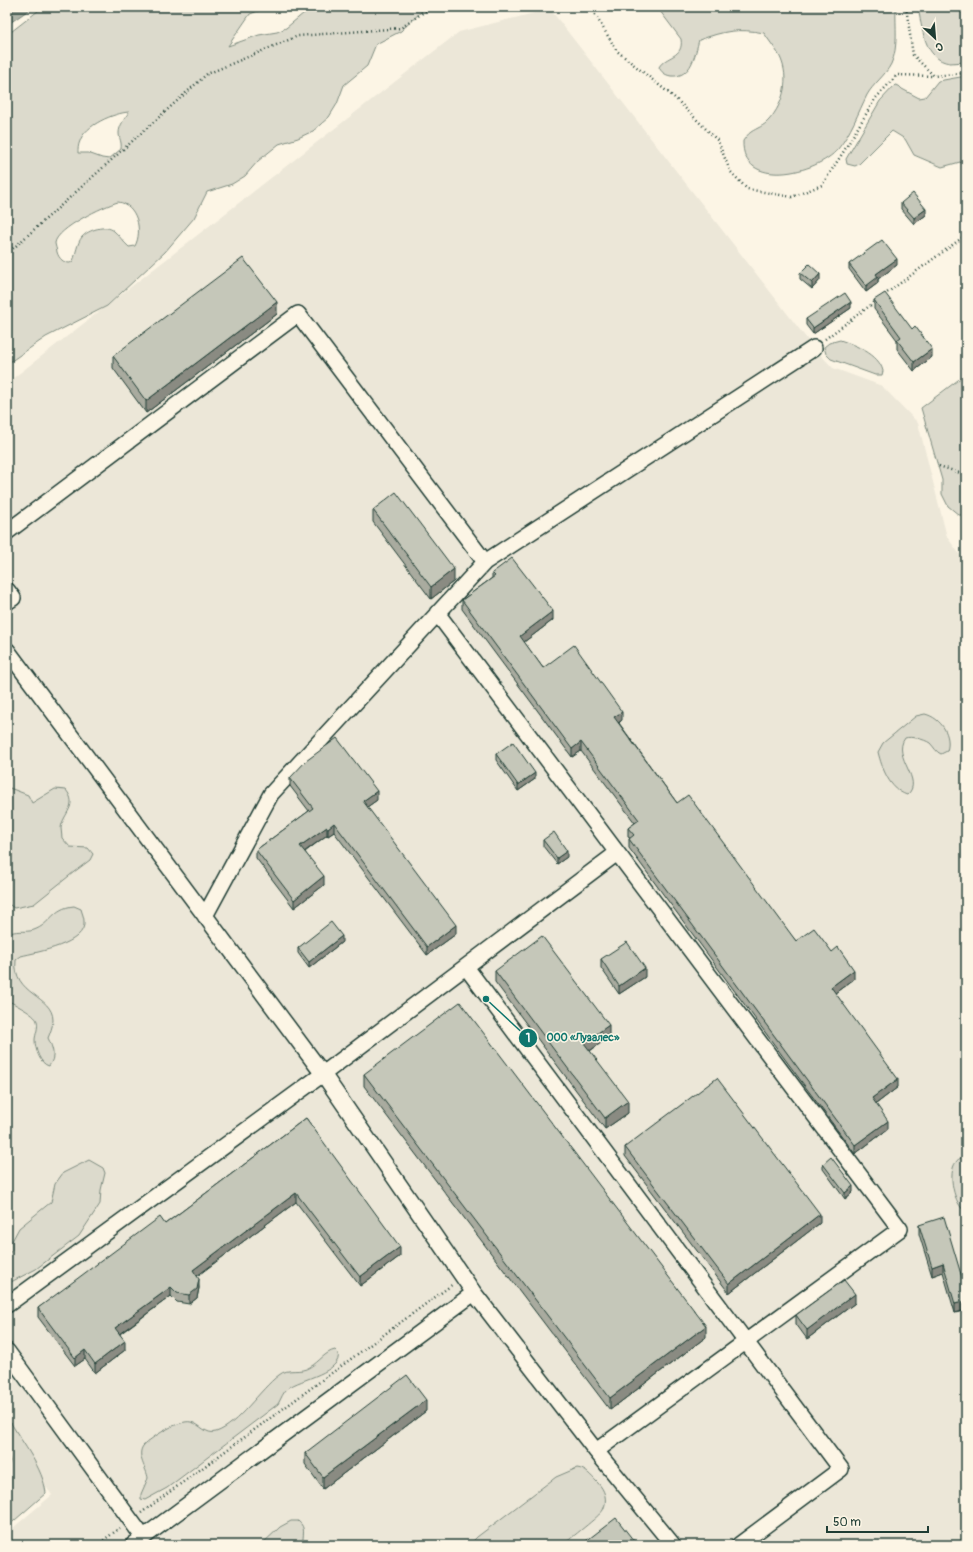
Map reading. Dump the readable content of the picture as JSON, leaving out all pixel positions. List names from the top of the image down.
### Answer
{
  "places": ["ООО «Лузалес»"],
  "scale_bar": "50 m",
  "north": "bottom right"
}
